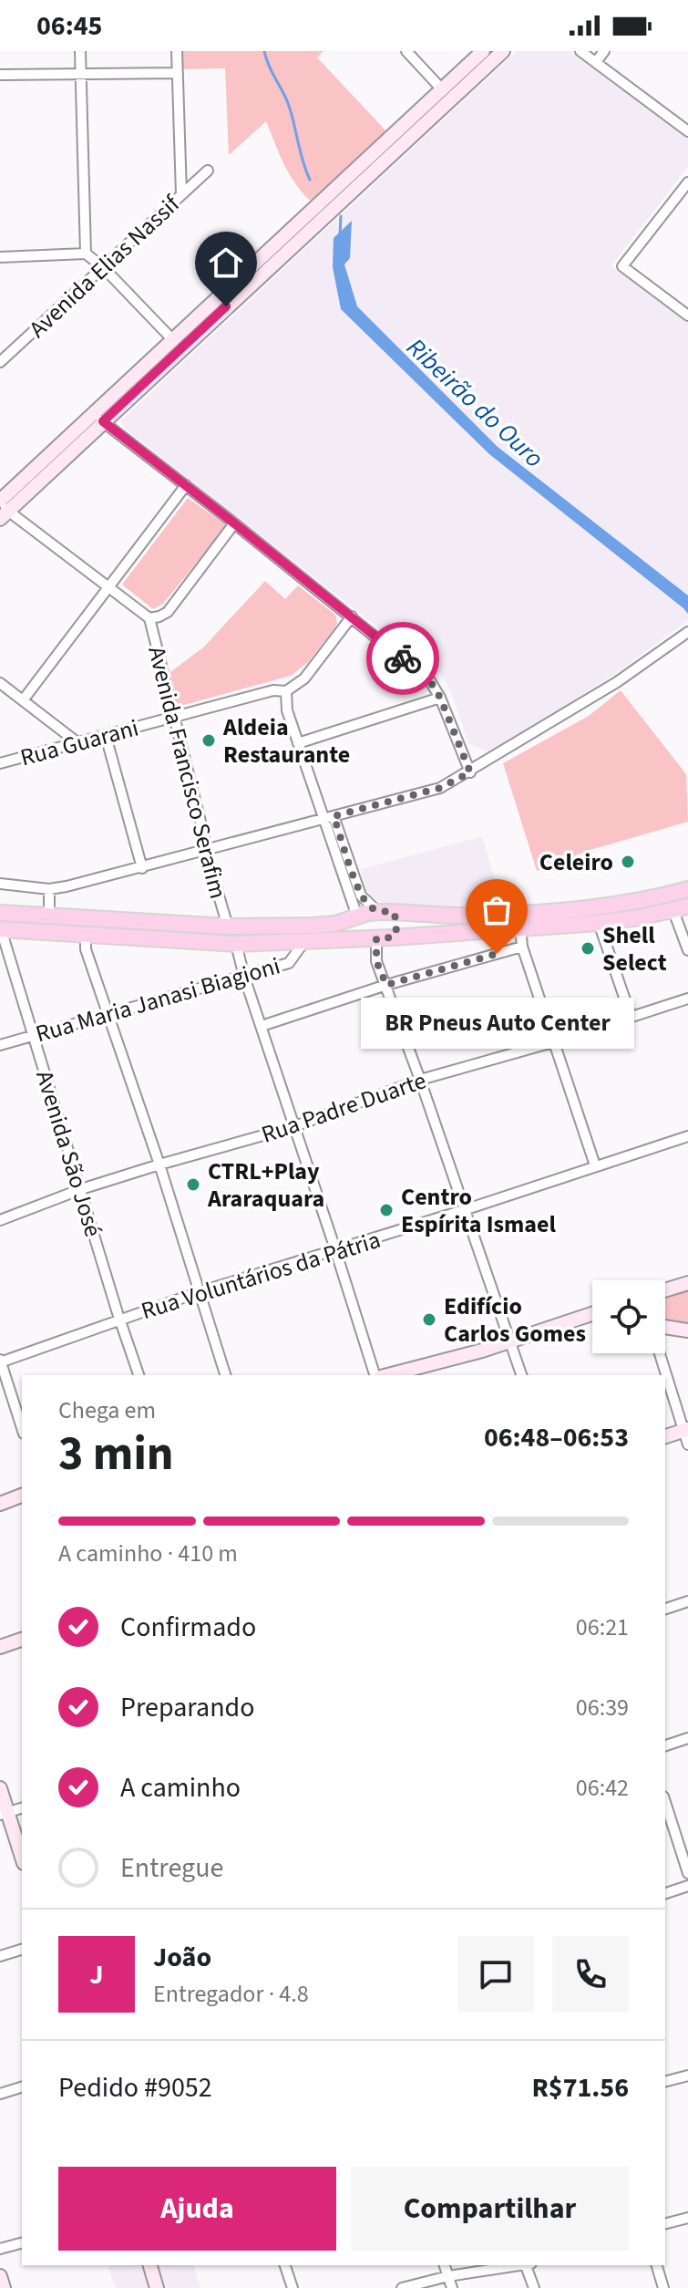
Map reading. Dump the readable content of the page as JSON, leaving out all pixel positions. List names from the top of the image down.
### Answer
{
  "streets": {
    "street": [
      "Avenida Elias Nassif",
      "Rua Guarani",
      "Avenida Francisco Serafim",
      "Rua Maria Janasi Biagioni",
      "Rua Padre Duarte",
      "Avenida São José",
      "Rua Voluntários da Pátria"
    ]
  },
  "crossings": [
    ["Rua Guarani", "Avenida Francisco Serafim"],
    ["Rua Maria Janasi Biagioni", "Avenida São José"],
    ["Rua Padre Duarte", "Avenida São José"],
    ["Avenida São José", "Rua Voluntários da Pátria"]
  ],
  "water": ["Ribeirão do Ouro"],
  "places": [
    "Aldeia Restaurante",
    "Celeiro",
    "Shell Select",
    "BR Pneus Auto Center",
    "CTRL+Play Araraquara",
    "Centro Espírita Ismael",
    "Edifício Carlos Gomes"
  ],
  "page": {
    "status": "06:45",
    "bubble": "BR Pneus Auto Center",
    "heading": ["3 min", "Chega em", "06:48–06:53"],
    "panel": [
      "João",
      "Entregador · 4.8",
      "Pedido #9052",
      "R$71.56"
    ],
    "bar": "A caminho · 410 m",
    "list": [
      ["Confirmado", "06:21"],
      ["Preparando", "06:39"],
      ["A caminho", "06:42"],
      "Entregue"
    ],
    "round": "J",
    "buttons": ["Ajuda", "Compartilhar"]
  }
}
